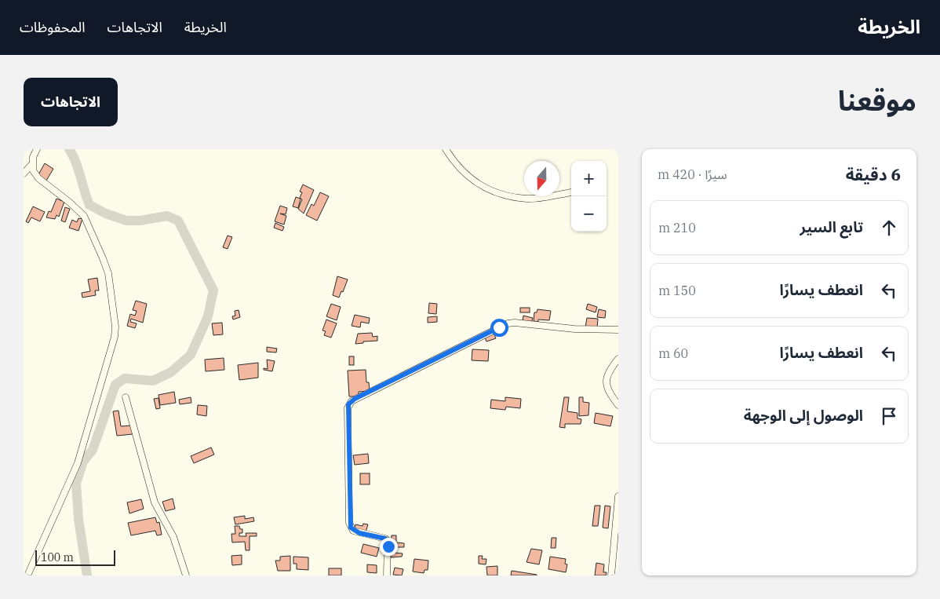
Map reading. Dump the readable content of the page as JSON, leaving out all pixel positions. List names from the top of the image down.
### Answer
{
  "scale_bar": "100 m",
  "north": "bottom",
  "page": {
    "header": "الخريطة",
    "nav": ["الخريطة", "الاتجاهات", "المحفوظات"],
    "title": "موقعنا",
    "buttons": "الاتجاهات",
    "heading": ["6 دقيقة", "سيرًا · 420 m"],
    "map_buttons": ["+", "−"],
    "list": [
      ["تابع السير", "210 m"],
      ["انعطف يسارًا", "150 m"],
      ["انعطف يسارًا", "60 m"],
      "الوصول إلى الوجهة"
    ],
    "scale": "100 m"
  }
}
